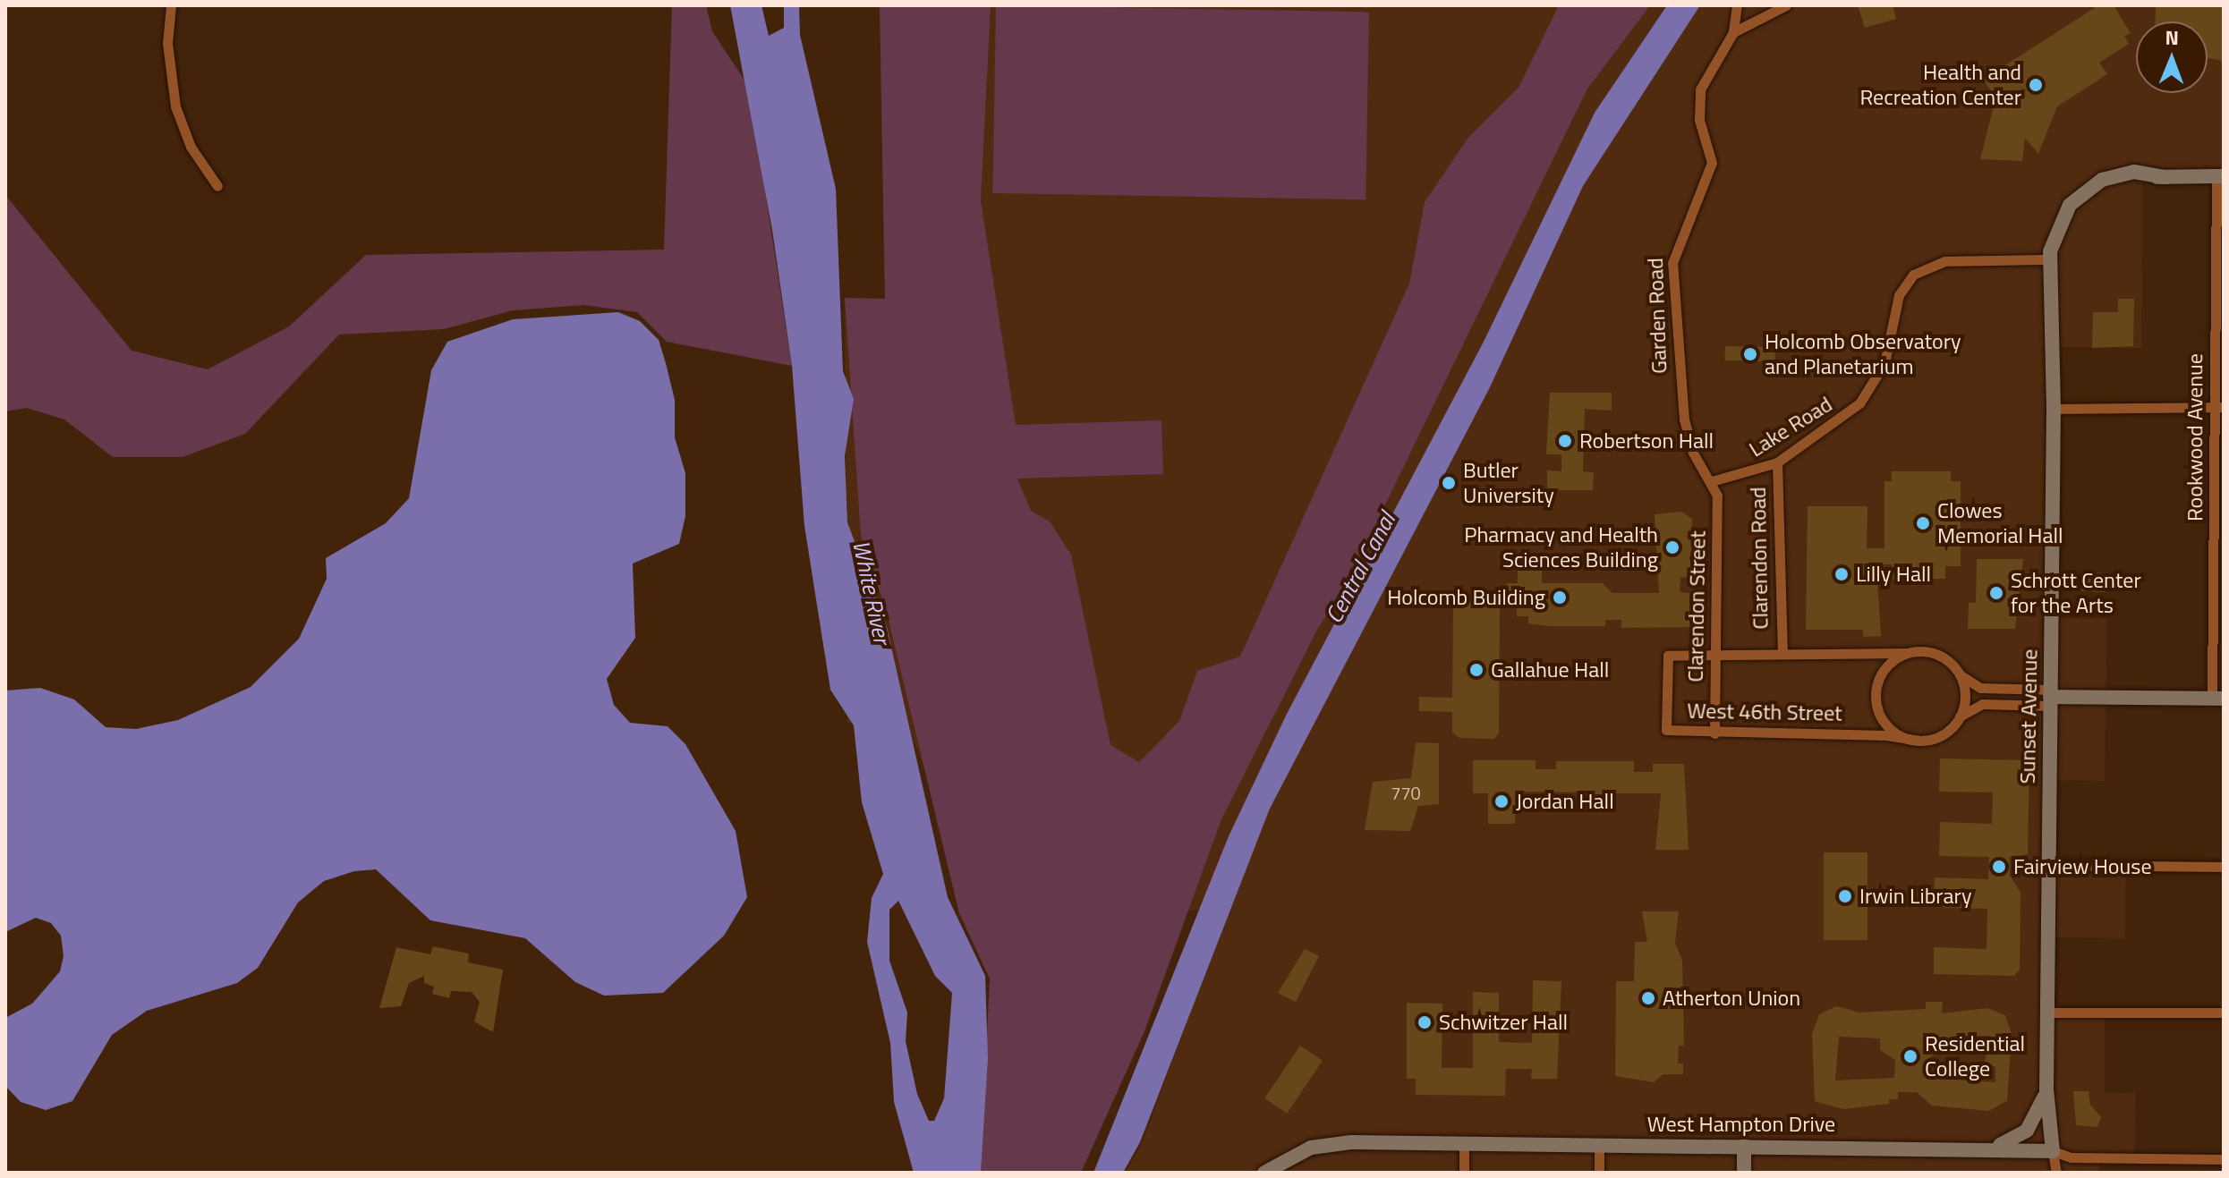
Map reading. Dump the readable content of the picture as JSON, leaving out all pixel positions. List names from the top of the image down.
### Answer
{
  "streets": {
    "street": [
      "Garden Road",
      "Lake Road",
      "Rookwood Avenue",
      "Clarendon Road",
      "Clarendon Street",
      "West 46th Street",
      "Sunset Avenue",
      "West Hampton Drive"
    ]
  },
  "crossings": [
    ["Garden Road", "Lake Road"],
    ["Garden Road", "Clarendon Street"],
    ["Lake Road", "Clarendon Road"],
    ["Lake Road", "Clarendon Street"],
    ["Lake Road", "Sunset Avenue"],
    ["Rookwood Avenue", "West 46th Street"],
    ["Rookwood Avenue", "Sunset Avenue"],
    ["Clarendon Road", "West 46th Street"],
    ["Clarendon Street", "West 46th Street"],
    ["West 46th Street", "Sunset Avenue"],
    ["Sunset Avenue", "West Hampton Drive"]
  ],
  "water": ["Central Canal", "White River"],
  "places": [
    "Health and Recreation Center",
    "Holcomb Observatory and Planetarium",
    "Robertson Hall",
    "Butler University",
    "Clowes Memorial Hall",
    "Pharmacy and Health Sciences Building",
    "Lilly Hall",
    "Schrott Center for the Arts",
    "Holcomb Building",
    "Gallahue Hall",
    "Jordan Hall",
    "Fairview House",
    "Irwin Library",
    "Atherton Union",
    "Schwitzer Hall",
    "Residential College"
  ],
  "house_numbers": ["770"],
  "north": "top"
}
